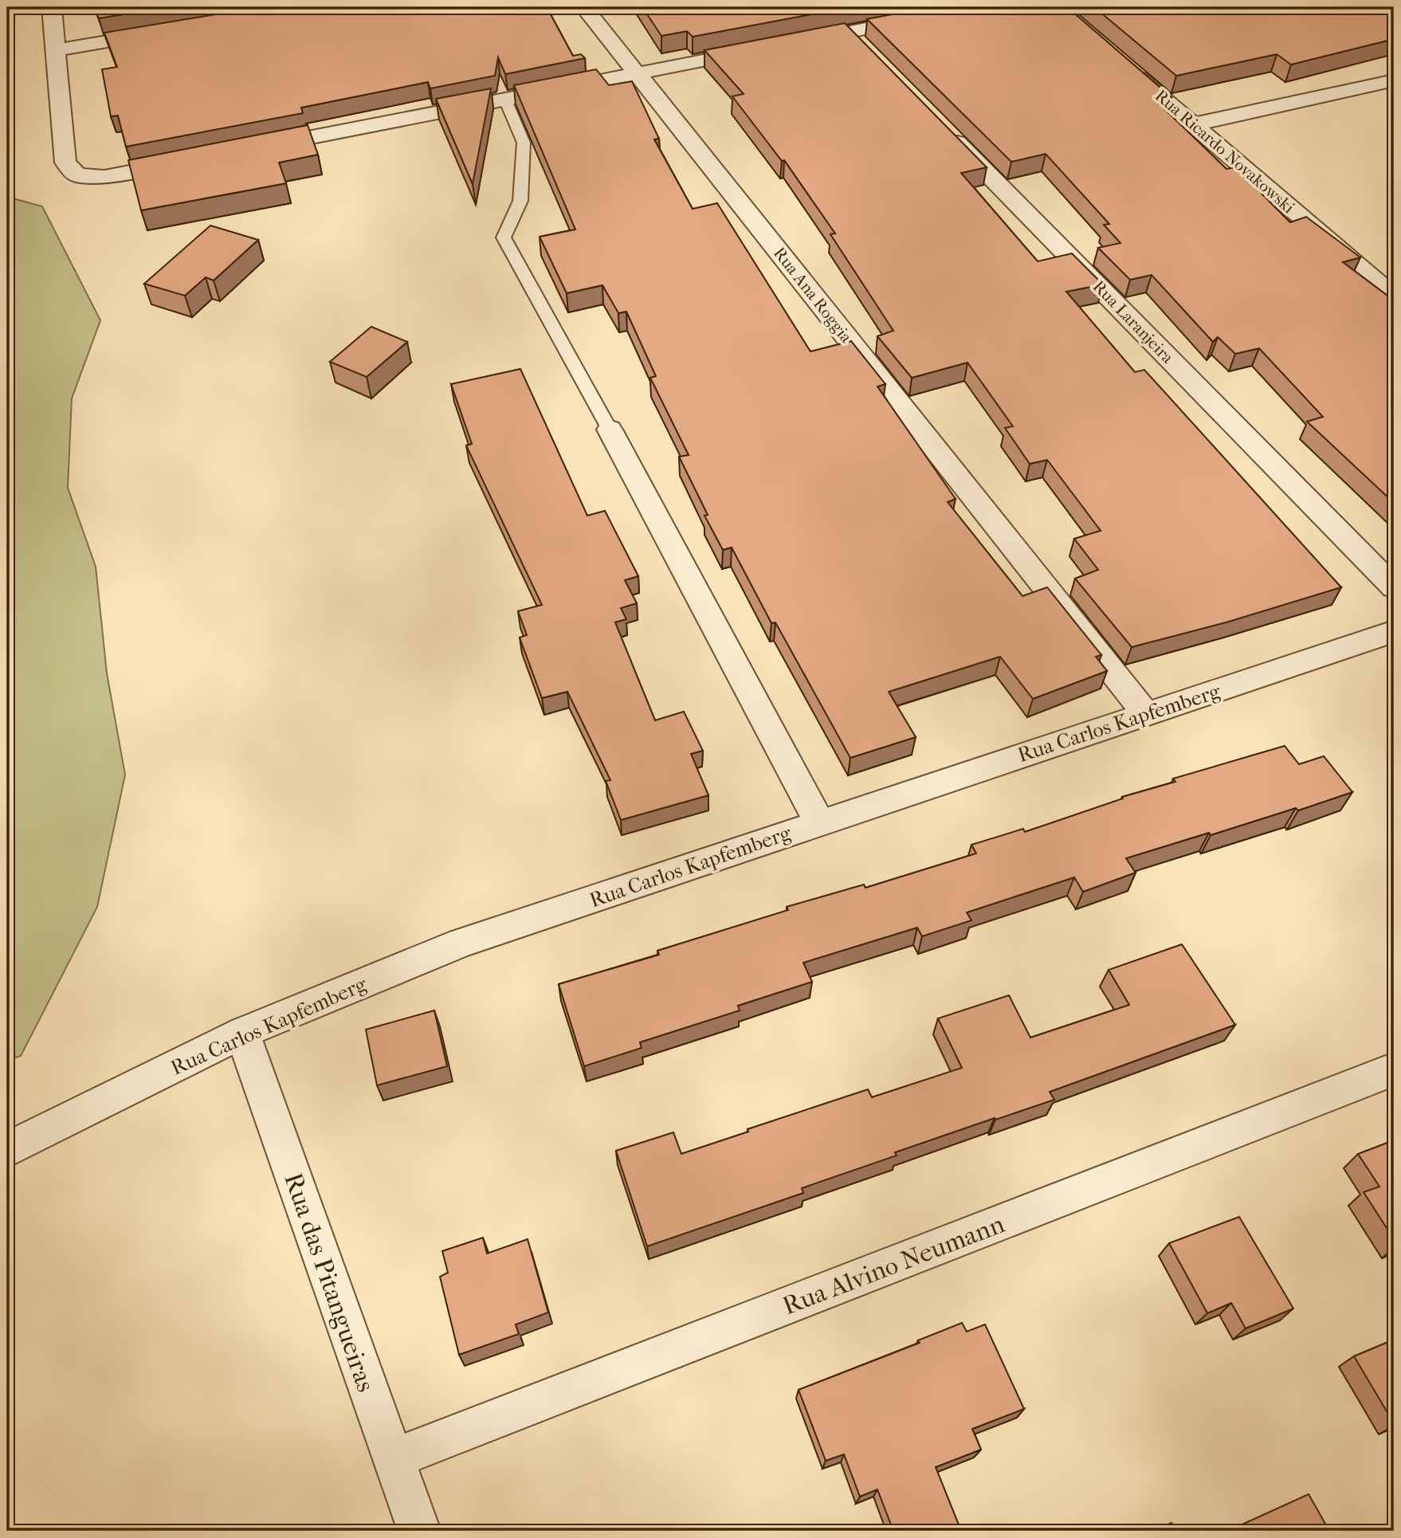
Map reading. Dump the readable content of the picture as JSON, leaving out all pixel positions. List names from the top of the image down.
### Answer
{
  "streets": {
    "street": [
      "Rua Ricardo Novakowski",
      "Rua Ana Roggia",
      "Rua Laranjeira",
      "Rua Carlos Kapfemberg",
      "Rua Alvino Neumann",
      "Rua das Pitangueiras"
    ]
  },
  "crossings": [
    ["Rua Ana Roggia", "Rua Carlos Kapfemberg"],
    ["Rua Carlos Kapfemberg", "Rua das Pitangueiras"],
    ["Rua Alvino Neumann", "Rua das Pitangueiras"]
  ]
}
